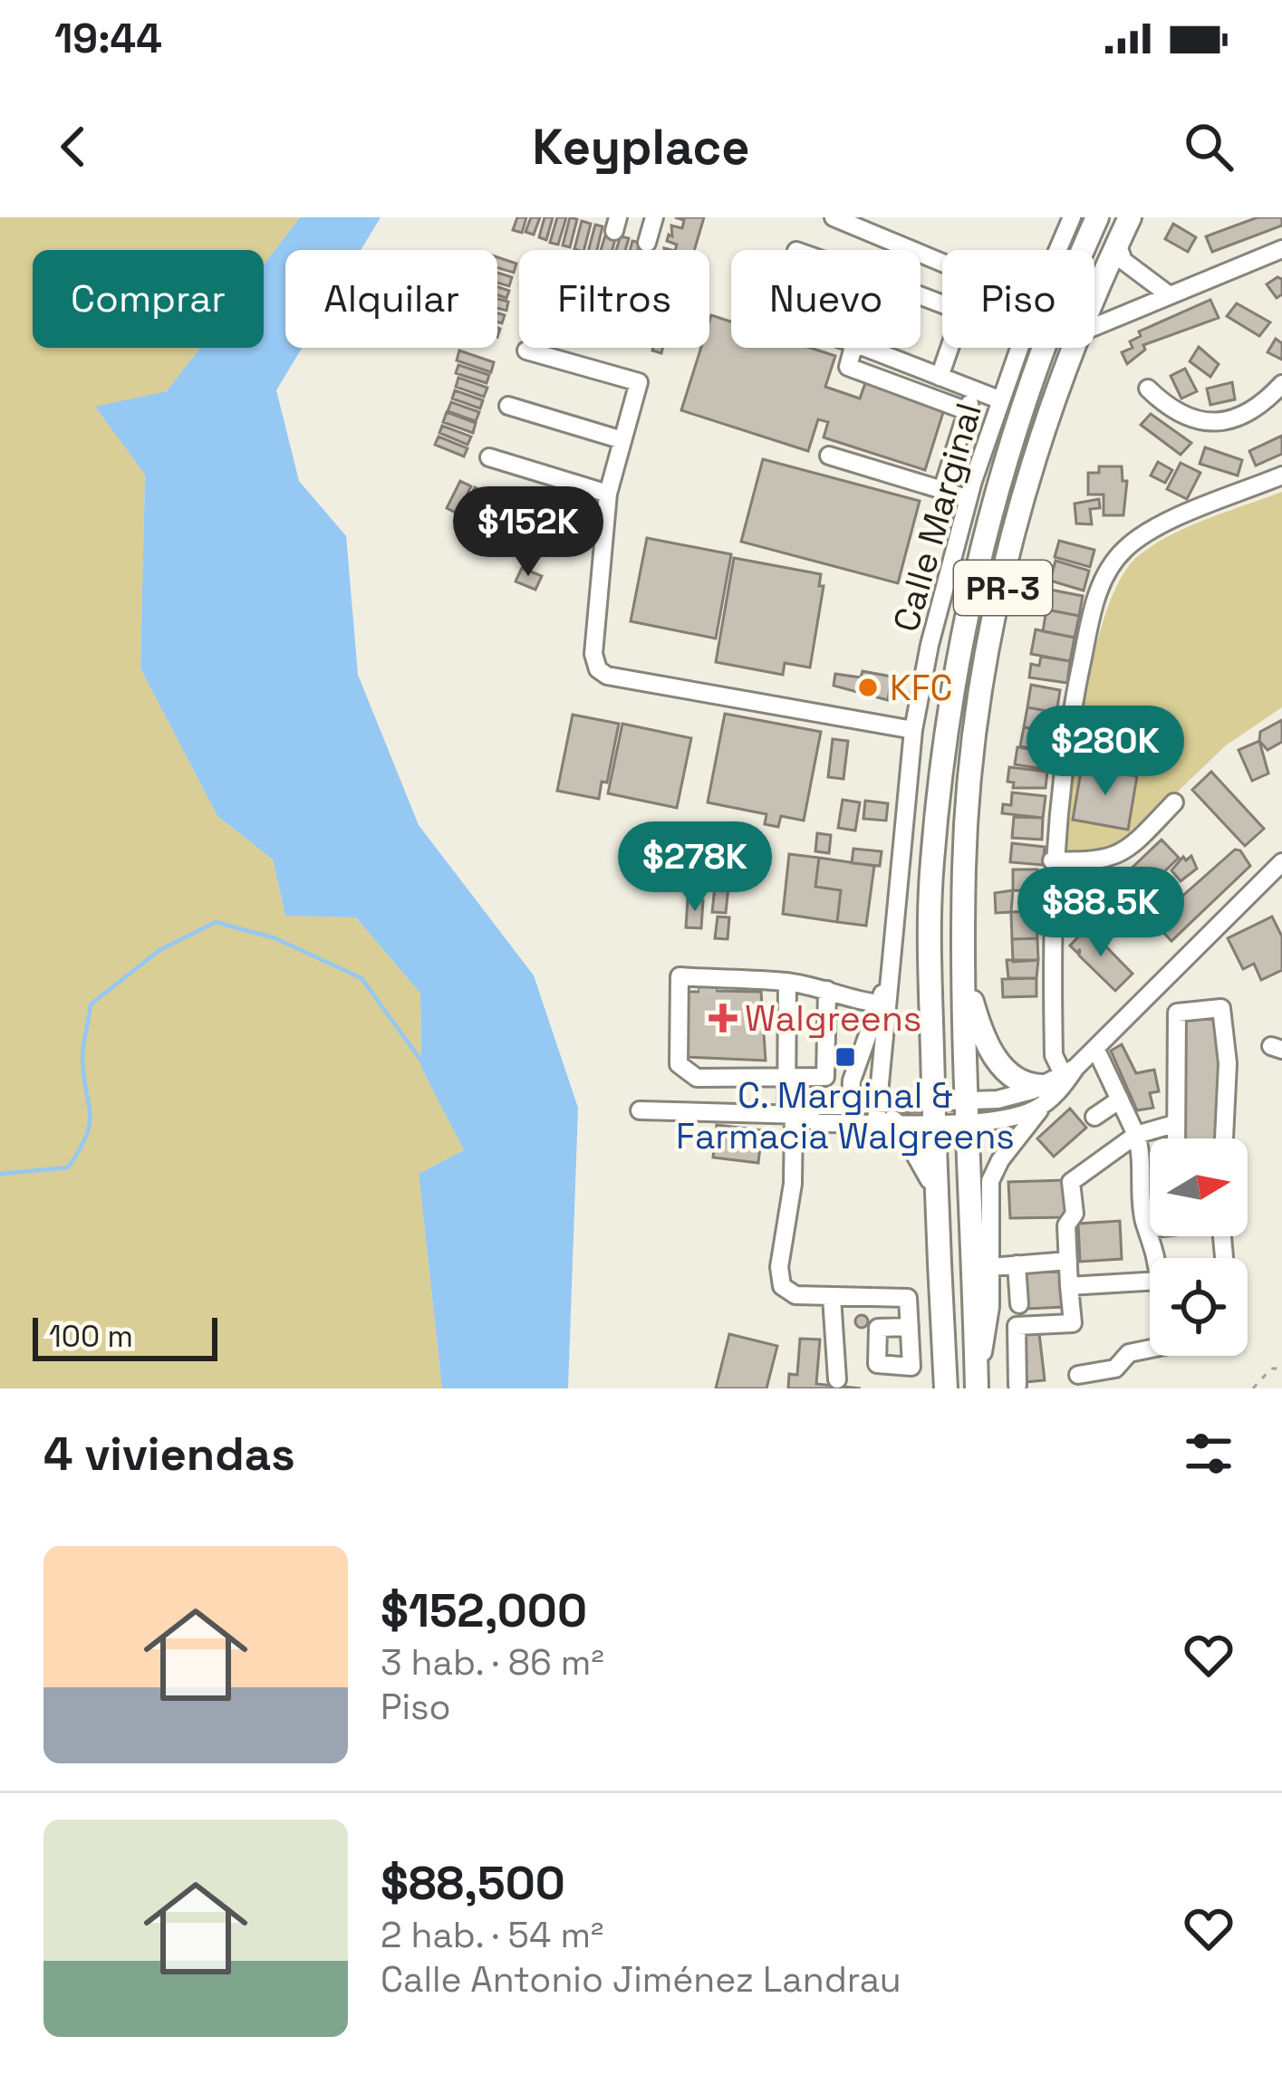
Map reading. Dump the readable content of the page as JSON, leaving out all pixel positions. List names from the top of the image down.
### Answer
{
  "streets": {
    "main road": ["PR-3"],
    "street": ["Calle Marginal"]
  },
  "places": {
    "other": ["KFC"],
    "health": ["Walgreens"],
    "transit": ["C. Marginal & Farmacia Walgreens"]
  },
  "scale_bar": "100 m",
  "north": "right",
  "page": {
    "status": "19:44",
    "header": "Keyplace",
    "chip": [
      "Comprar",
      "Alquilar",
      "Filtros",
      "Nuevo",
      "Piso"
    ],
    "price": [
      "$152K",
      "$280K",
      "$278K",
      "$88.5K"
    ],
    "scale": "100 m",
    "heading": "4 viviendas",
    "list": [
      {
        "name": "$152,000",
        "note": "3 hab. · 86 m² · Piso"
      },
      {
        "name": "$88,500",
        "note": "2 hab. · 54 m² · Calle Antonio Jiménez Landrau"
      }
    ]
  }
}
